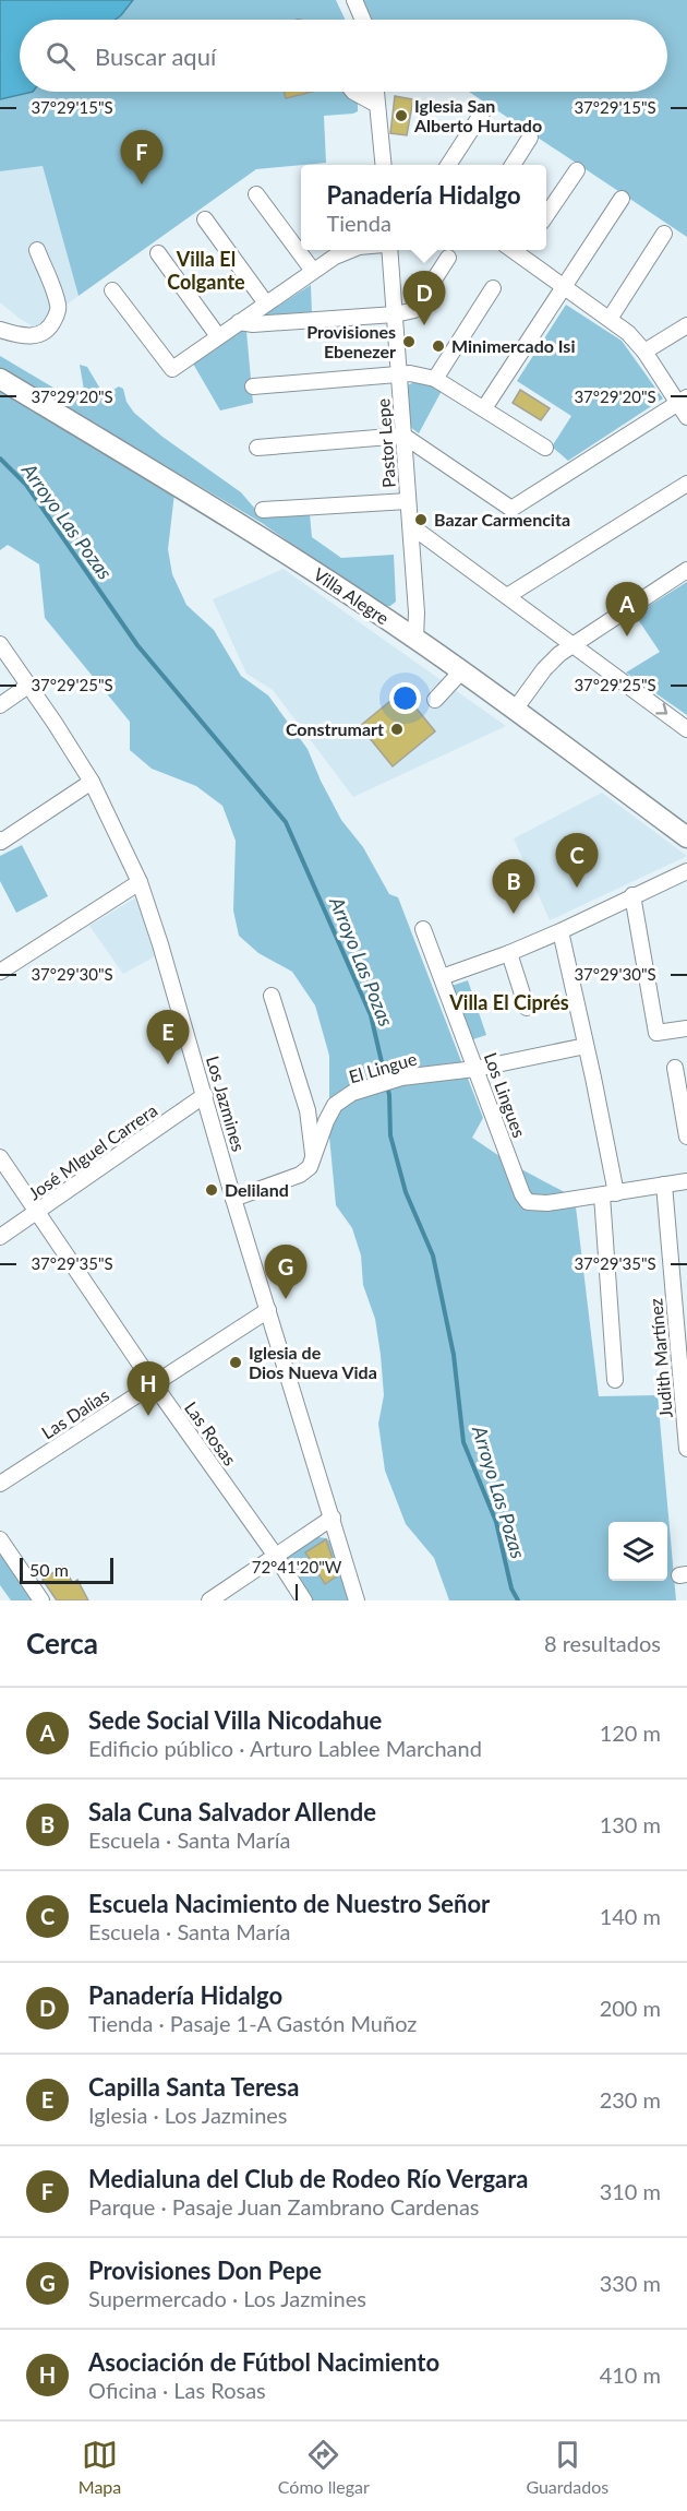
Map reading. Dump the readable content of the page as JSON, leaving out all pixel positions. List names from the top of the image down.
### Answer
{
  "streets": {
    "main road": ["Villa Alegre"],
    "street": [
      "Pastor Lepe",
      "El Lingue",
      "Los Lingues",
      "Los Jazmines",
      "José MIguel Carrera",
      "Judith Martínez",
      "Las Dalias",
      "Las Rosas"
    ]
  },
  "crossings": [
    ["Pastor Lepe", "Villa Alegre"],
    ["El Lingue", "Los Lingues"],
    ["El Lingue", "Los Jazmines"],
    ["Los Jazmines", "José MIguel Carrera"],
    ["Los Jazmines", "Las Dalias"],
    ["José MIguel Carrera", "Las Rosas"],
    ["Las Dalias", "Las Rosas"]
  ],
  "districts": ["Villa El Colgante", "Villa El Ciprés"],
  "water": ["Arroyo Las Pozas"],
  "places": [
    "Iglesia San Alberto Hurtado",
    "Provisiones Ebenezer",
    "Minimercado Isi",
    "Bazar Carmencita",
    "Construmart",
    "Deliland",
    "Iglesia de Dios Nueva Vida"
  ],
  "scale_bar": "50 m",
  "page": {
    "search": "Buscar aquí",
    "pins": [
      "F",
      "D",
      "A",
      "C",
      "B",
      "E",
      "G",
      "H"
    ],
    "popup": ["Panadería Hidalgo", "Tienda"],
    "scale": "50 m",
    "heading": ["Cerca", "8 resultados"],
    "list": [
      {
        "mark": "A",
        "name": "Sede Social Villa Nicodahue",
        "note": "Edificio público · Arturo Lablee Marchand",
        "value": "120 m"
      },
      {
        "mark": "B",
        "name": "Sala Cuna Salvador Allende",
        "note": "Escuela · Santa María",
        "value": "130 m"
      },
      {
        "mark": "C",
        "name": "Escuela Nacimiento de Nuestro Señor",
        "note": "Escuela · Santa María",
        "value": "140 m"
      },
      {
        "mark": "D",
        "name": "Panadería Hidalgo",
        "note": "Tienda · Pasaje 1-A Gastón Muñoz",
        "value": "200 m"
      },
      {
        "mark": "E",
        "name": "Capilla Santa Teresa",
        "note": "Iglesia · Los Jazmines",
        "value": "230 m"
      },
      {
        "mark": "F",
        "name": "Medialuna del Club de Rodeo Río Vergara",
        "note": "Parque · Pasaje Juan Zambrano Cardenas",
        "value": "310 m"
      },
      {
        "mark": "G",
        "name": "Provisiones Don Pepe",
        "note": "Supermercado · Los Jazmines",
        "value": "330 m"
      },
      {
        "mark": "H",
        "name": "Asociación de Fútbol Nacimiento",
        "note": "Oficina · Las Rosas",
        "value": "410 m"
      }
    ],
    "nav": ["Mapa", "Cómo llegar", "Guardados"]
  },
  "coordinates": [
    "37°29'15\"S",
    "37°29'20\"S",
    "37°29'25\"S",
    "37°29'30\"S",
    "37°29'35\"S",
    "72°41'20\"W"
  ]
}
